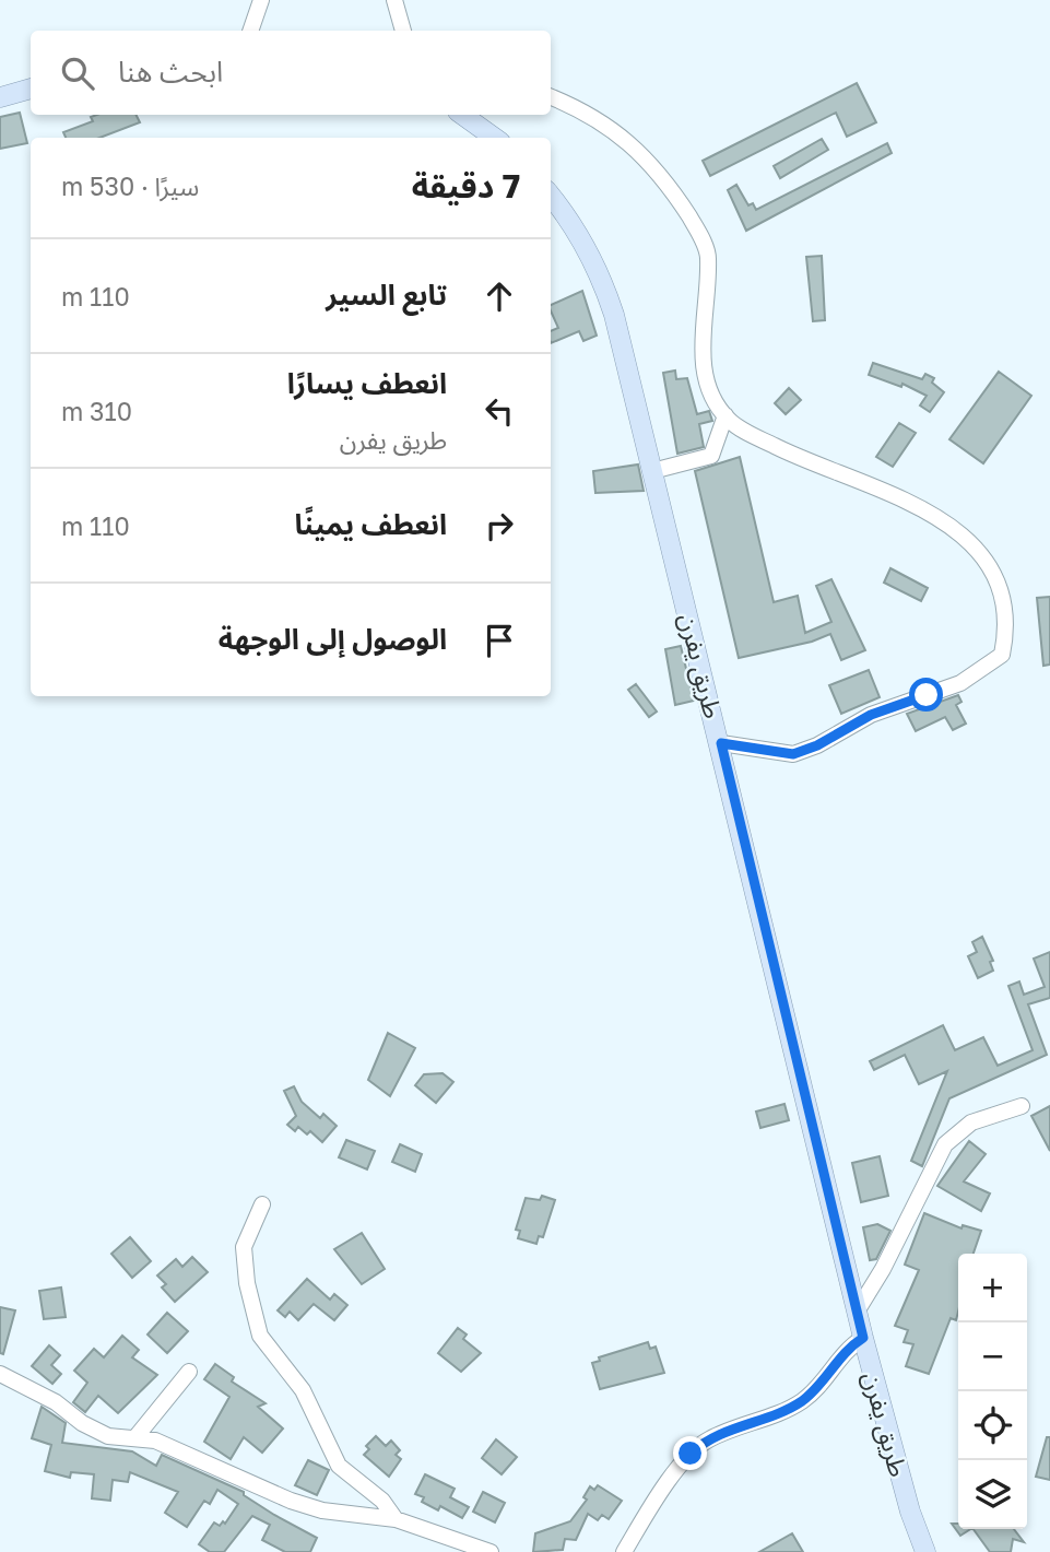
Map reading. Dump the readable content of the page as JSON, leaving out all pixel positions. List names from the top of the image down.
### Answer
{
  "streets": {
    "main road": ["طريق يفرن"]
  },
  "page": {
    "search": "ابحث هنا",
    "heading": ["7 دقيقة", "سيرًا · 530 m"],
    "list": [
      ["تابع السير", "110 m"],
      ["انعطف يسارًا", "طريق يفرن", "310 m"],
      ["انعطف يمينًا", "110 m"],
      "الوصول إلى الوجهة"
    ],
    "map_buttons": ["+", "−"]
  }
}
